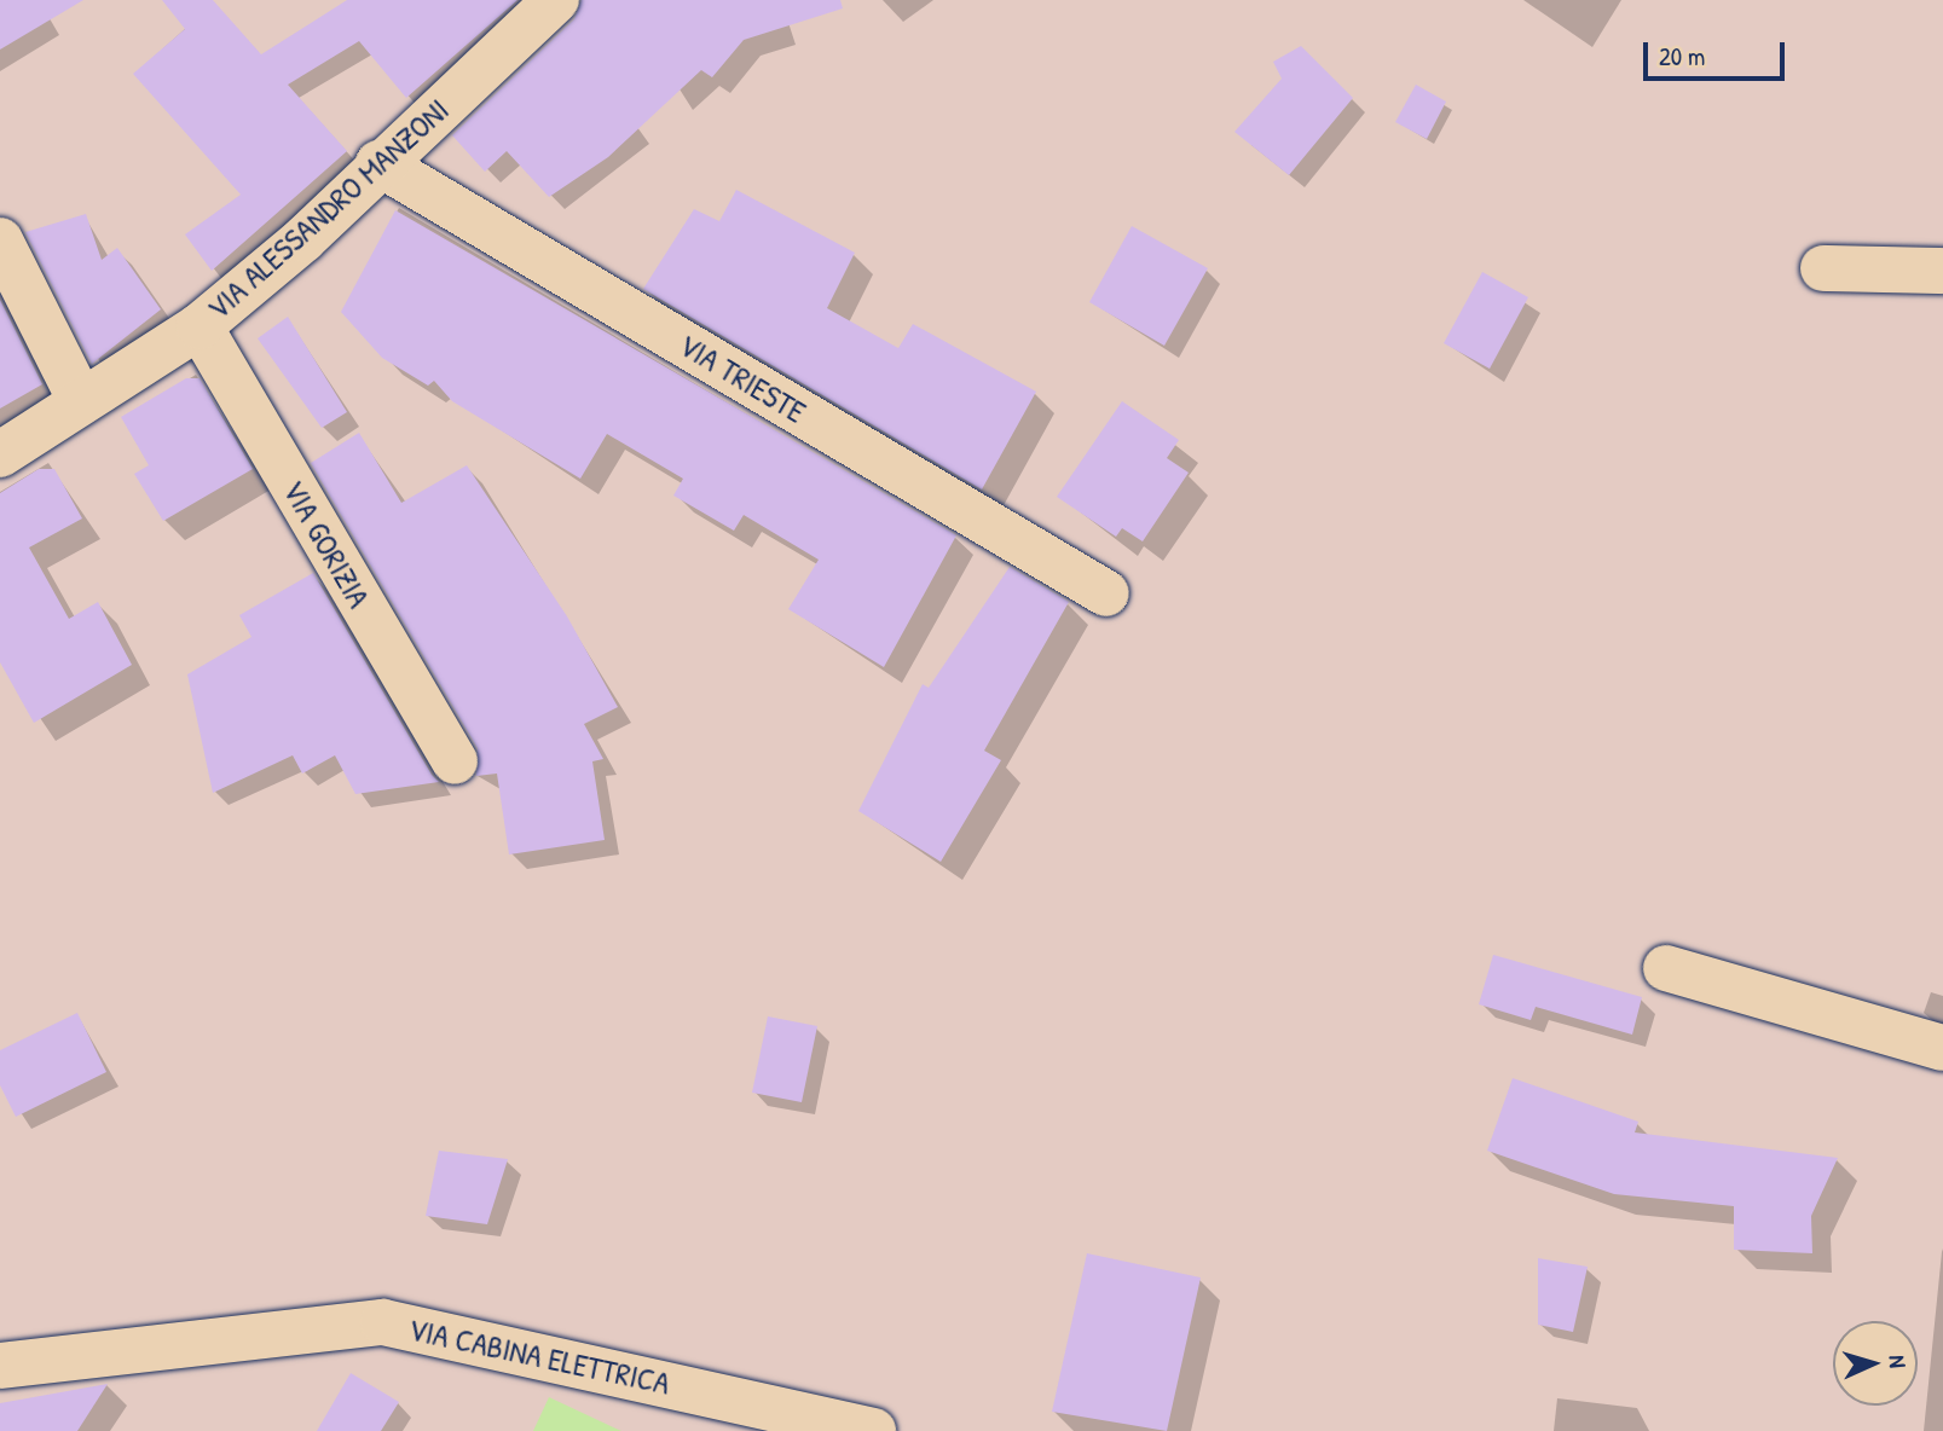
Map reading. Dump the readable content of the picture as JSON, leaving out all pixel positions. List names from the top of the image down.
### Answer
{
  "streets": {
    "street": [
      "VIA ALESSANDRO MANZONI",
      "VIA TRIESTE",
      "VIA GORIZIA",
      "VIA CABINA ELETTRICA"
    ]
  },
  "crossings": [
    ["VIA ALESSANDRO MANZONI", "VIA TRIESTE"],
    ["VIA ALESSANDRO MANZONI", "VIA GORIZIA"]
  ],
  "scale_bar": "20 m",
  "north": "right"
}
